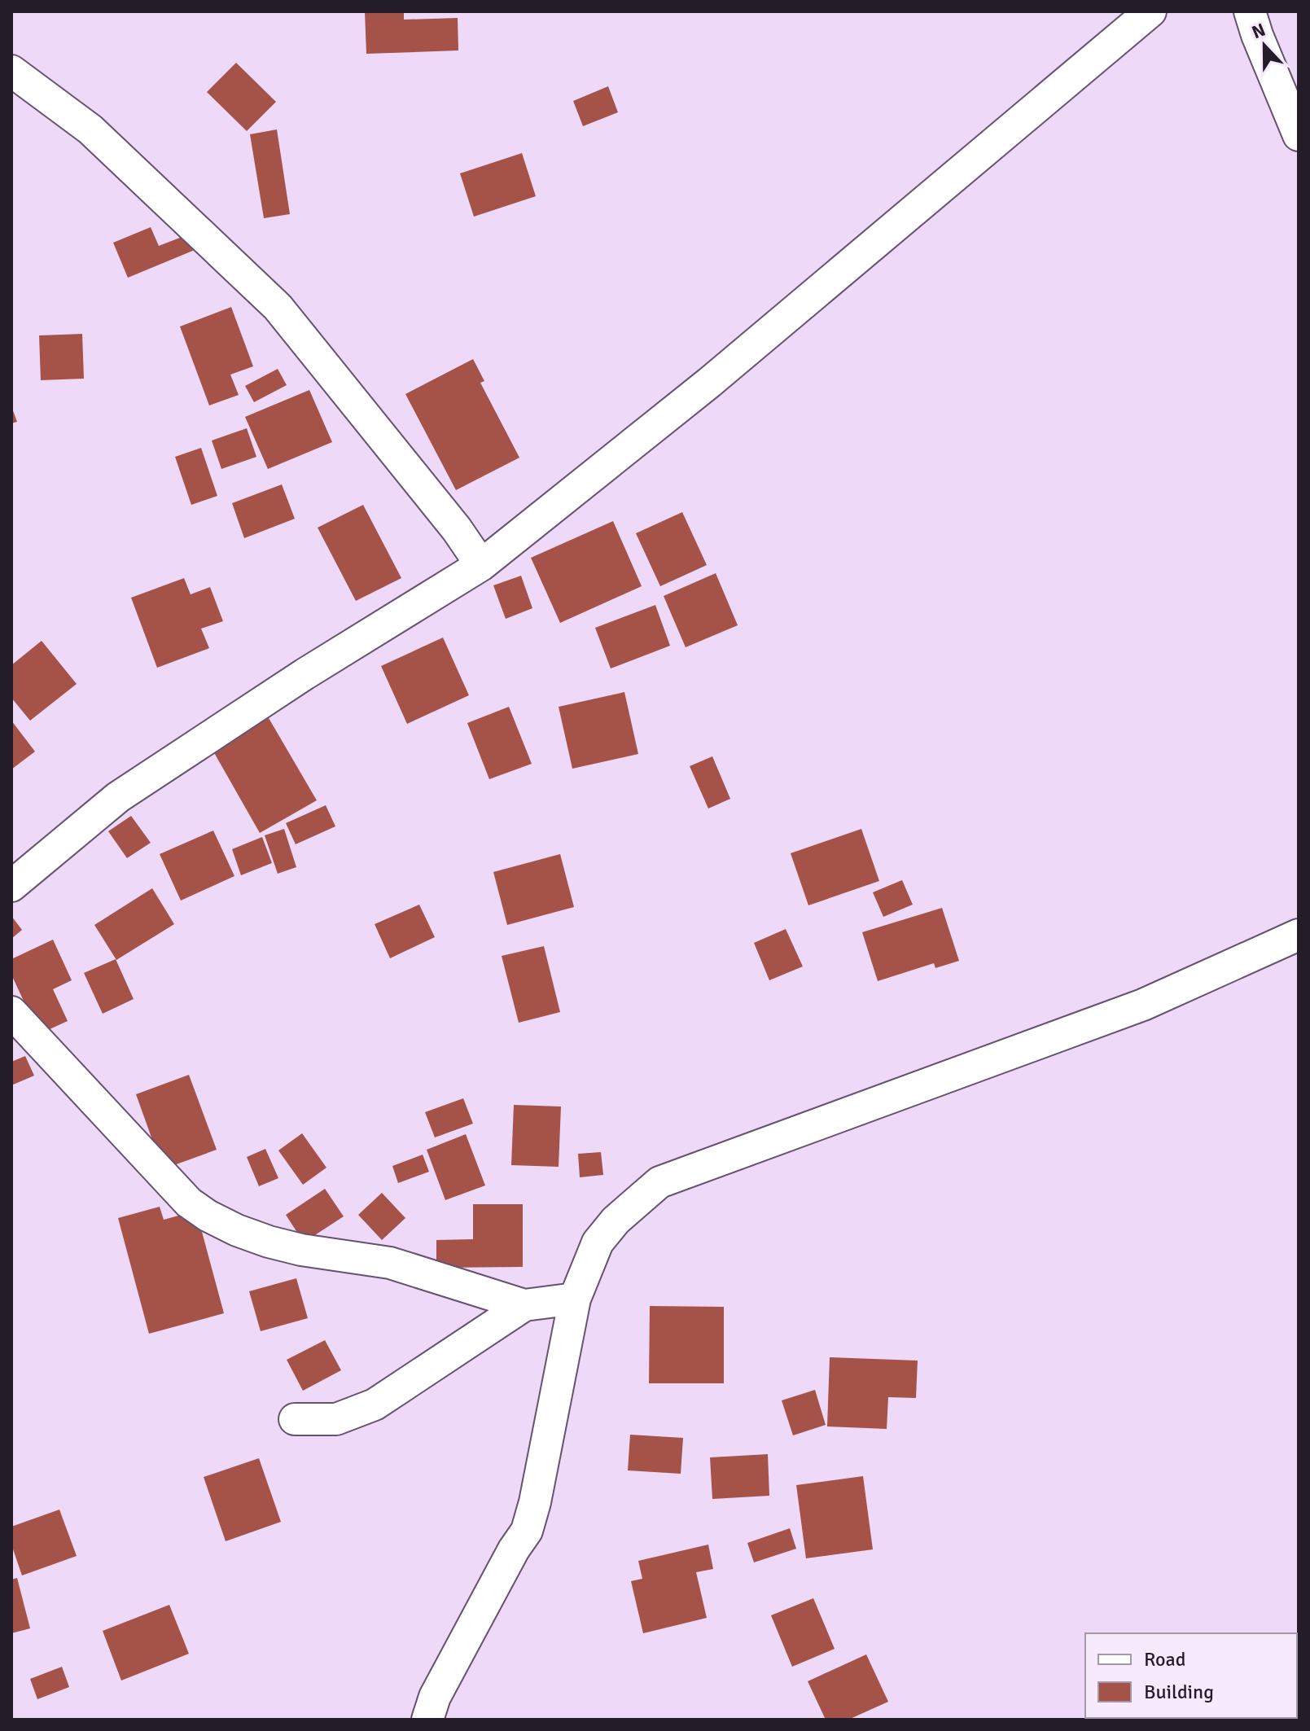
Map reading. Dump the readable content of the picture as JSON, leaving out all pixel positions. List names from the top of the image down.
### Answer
{
  "legend": ["Road", "Building"],
  "north": "top"
}
